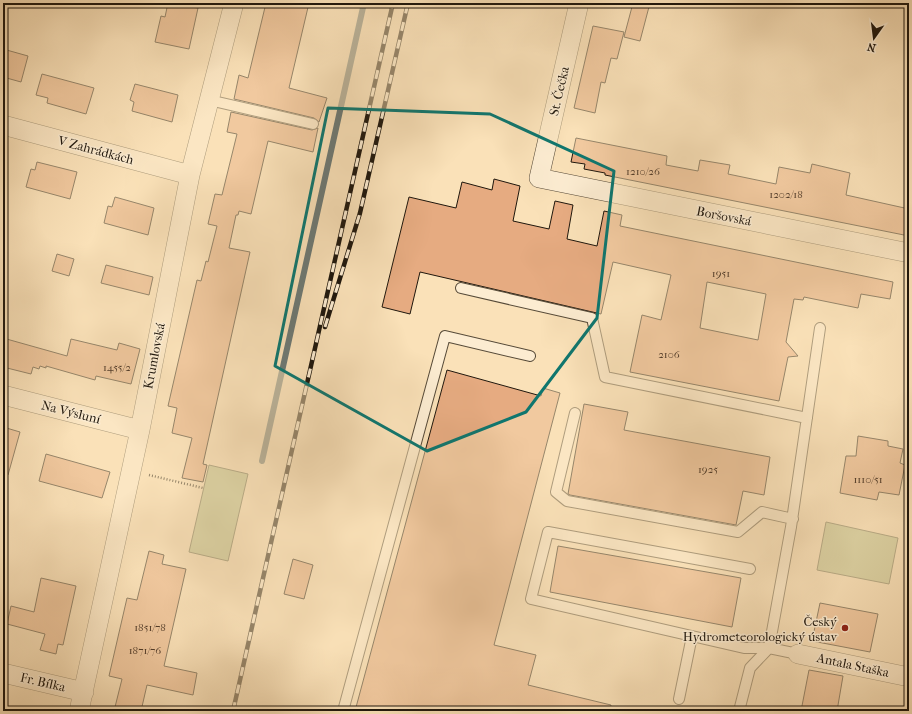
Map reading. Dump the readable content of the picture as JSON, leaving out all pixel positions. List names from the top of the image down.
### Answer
{
  "streets": {
    "street": [
      "St. Čečka",
      "V Zahrádkách",
      "Boršovská",
      "Krumlovská",
      "Na Výsluní",
      "Antala Staška",
      "Fr. Bílka"
    ]
  },
  "crossings": [
    ["St. Čečka", "Boršovská"],
    ["V Zahrádkách", "Krumlovská"],
    ["Krumlovská", "Na Výsluní"],
    ["Krumlovská", "Fr. Bílka"]
  ],
  "places": ["Český Hydrometeorologický ústav"],
  "house_numbers": [
    "1210/26",
    "1202/18",
    "1951",
    "2106",
    "1455/2",
    "1925",
    "1110/51",
    "1851/78",
    "1871/76"
  ],
  "north": "bottom"
}
